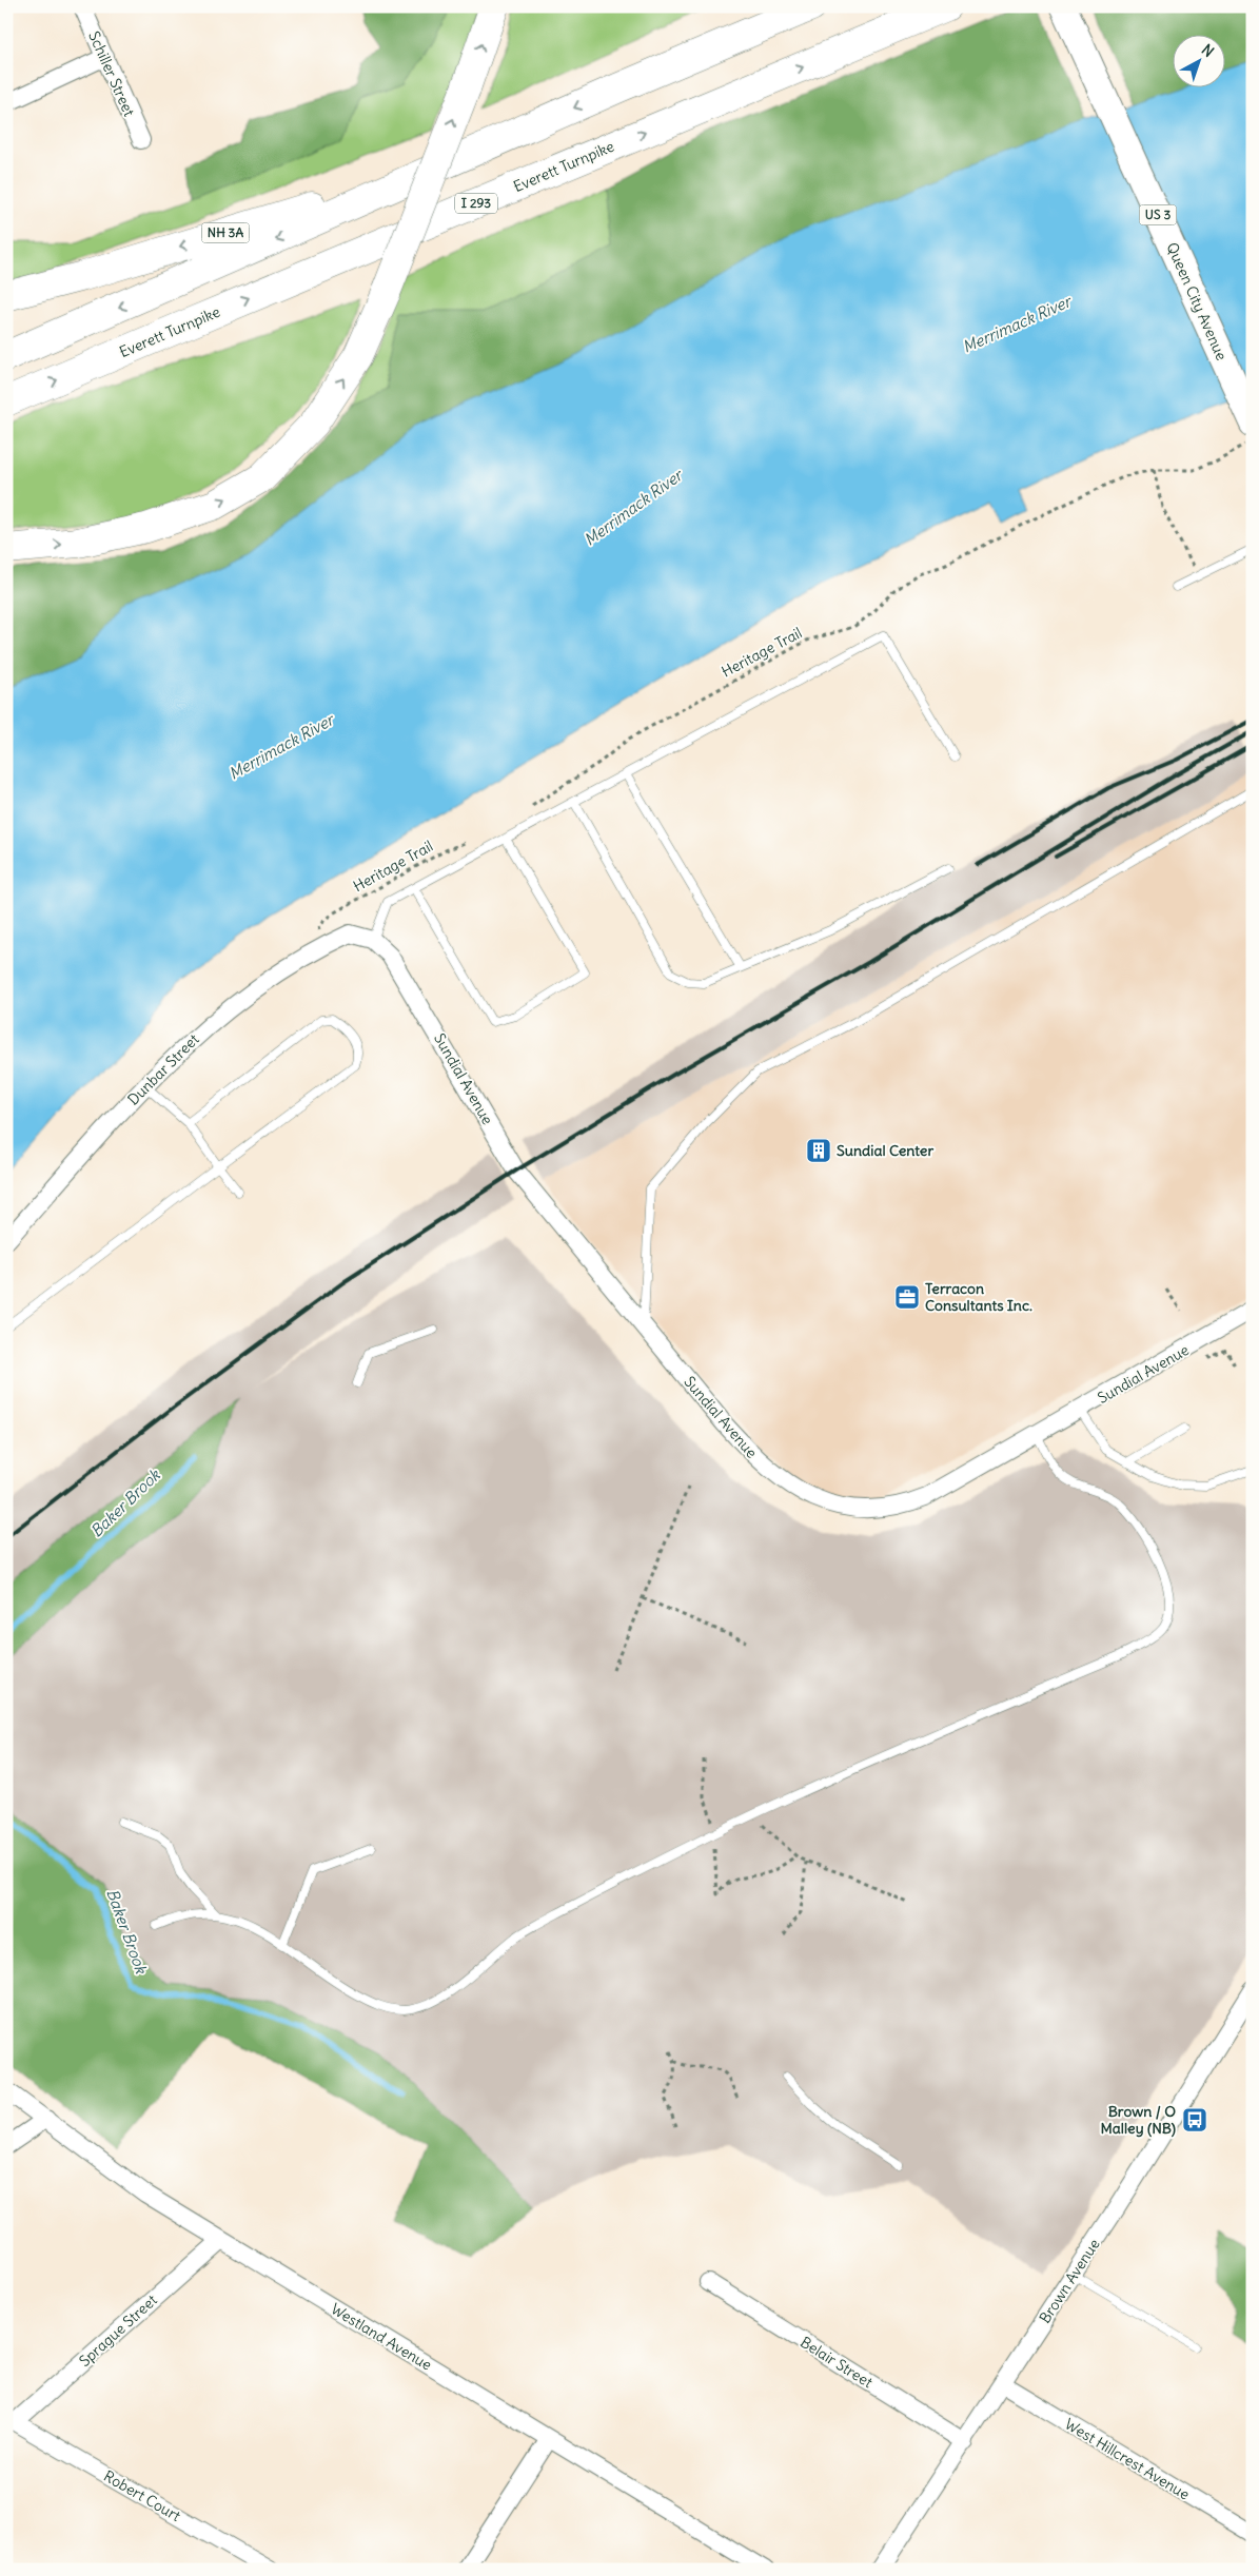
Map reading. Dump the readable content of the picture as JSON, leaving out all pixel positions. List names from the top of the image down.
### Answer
{
  "streets": {
    "highway": ["Everett Turnpike", "I 293", "NH 3A"],
    "main road": ["US 3", "Queen City Avenue"],
    "street": [
      "Schiller Street",
      "Dunbar Street",
      "Sundial Avenue",
      "Brown Avenue",
      "Sprague Street",
      "Westland Avenue",
      "Belair Street",
      "West Hillcrest Avenue",
      "Robert Court"
    ],
    "path": ["Heritage Trail"]
  },
  "crossings": [
    ["Heritage Trail", "Dunbar Street"],
    ["Dunbar Street", "Sundial Avenue"],
    ["Brown Avenue", "Belair Street"],
    ["Brown Avenue", "West Hillcrest Avenue"],
    ["Sprague Street", "Westland Avenue"],
    ["Sprague Street", "Robert Court"]
  ],
  "water": ["Merrimack River", "Baker Brook"],
  "places": {
    "building": ["Sundial Center"],
    "office": ["Terracon Consultants Inc."],
    "bus stop": ["Brown / O Malley (NB)"]
  },
  "north": "top right"
}
